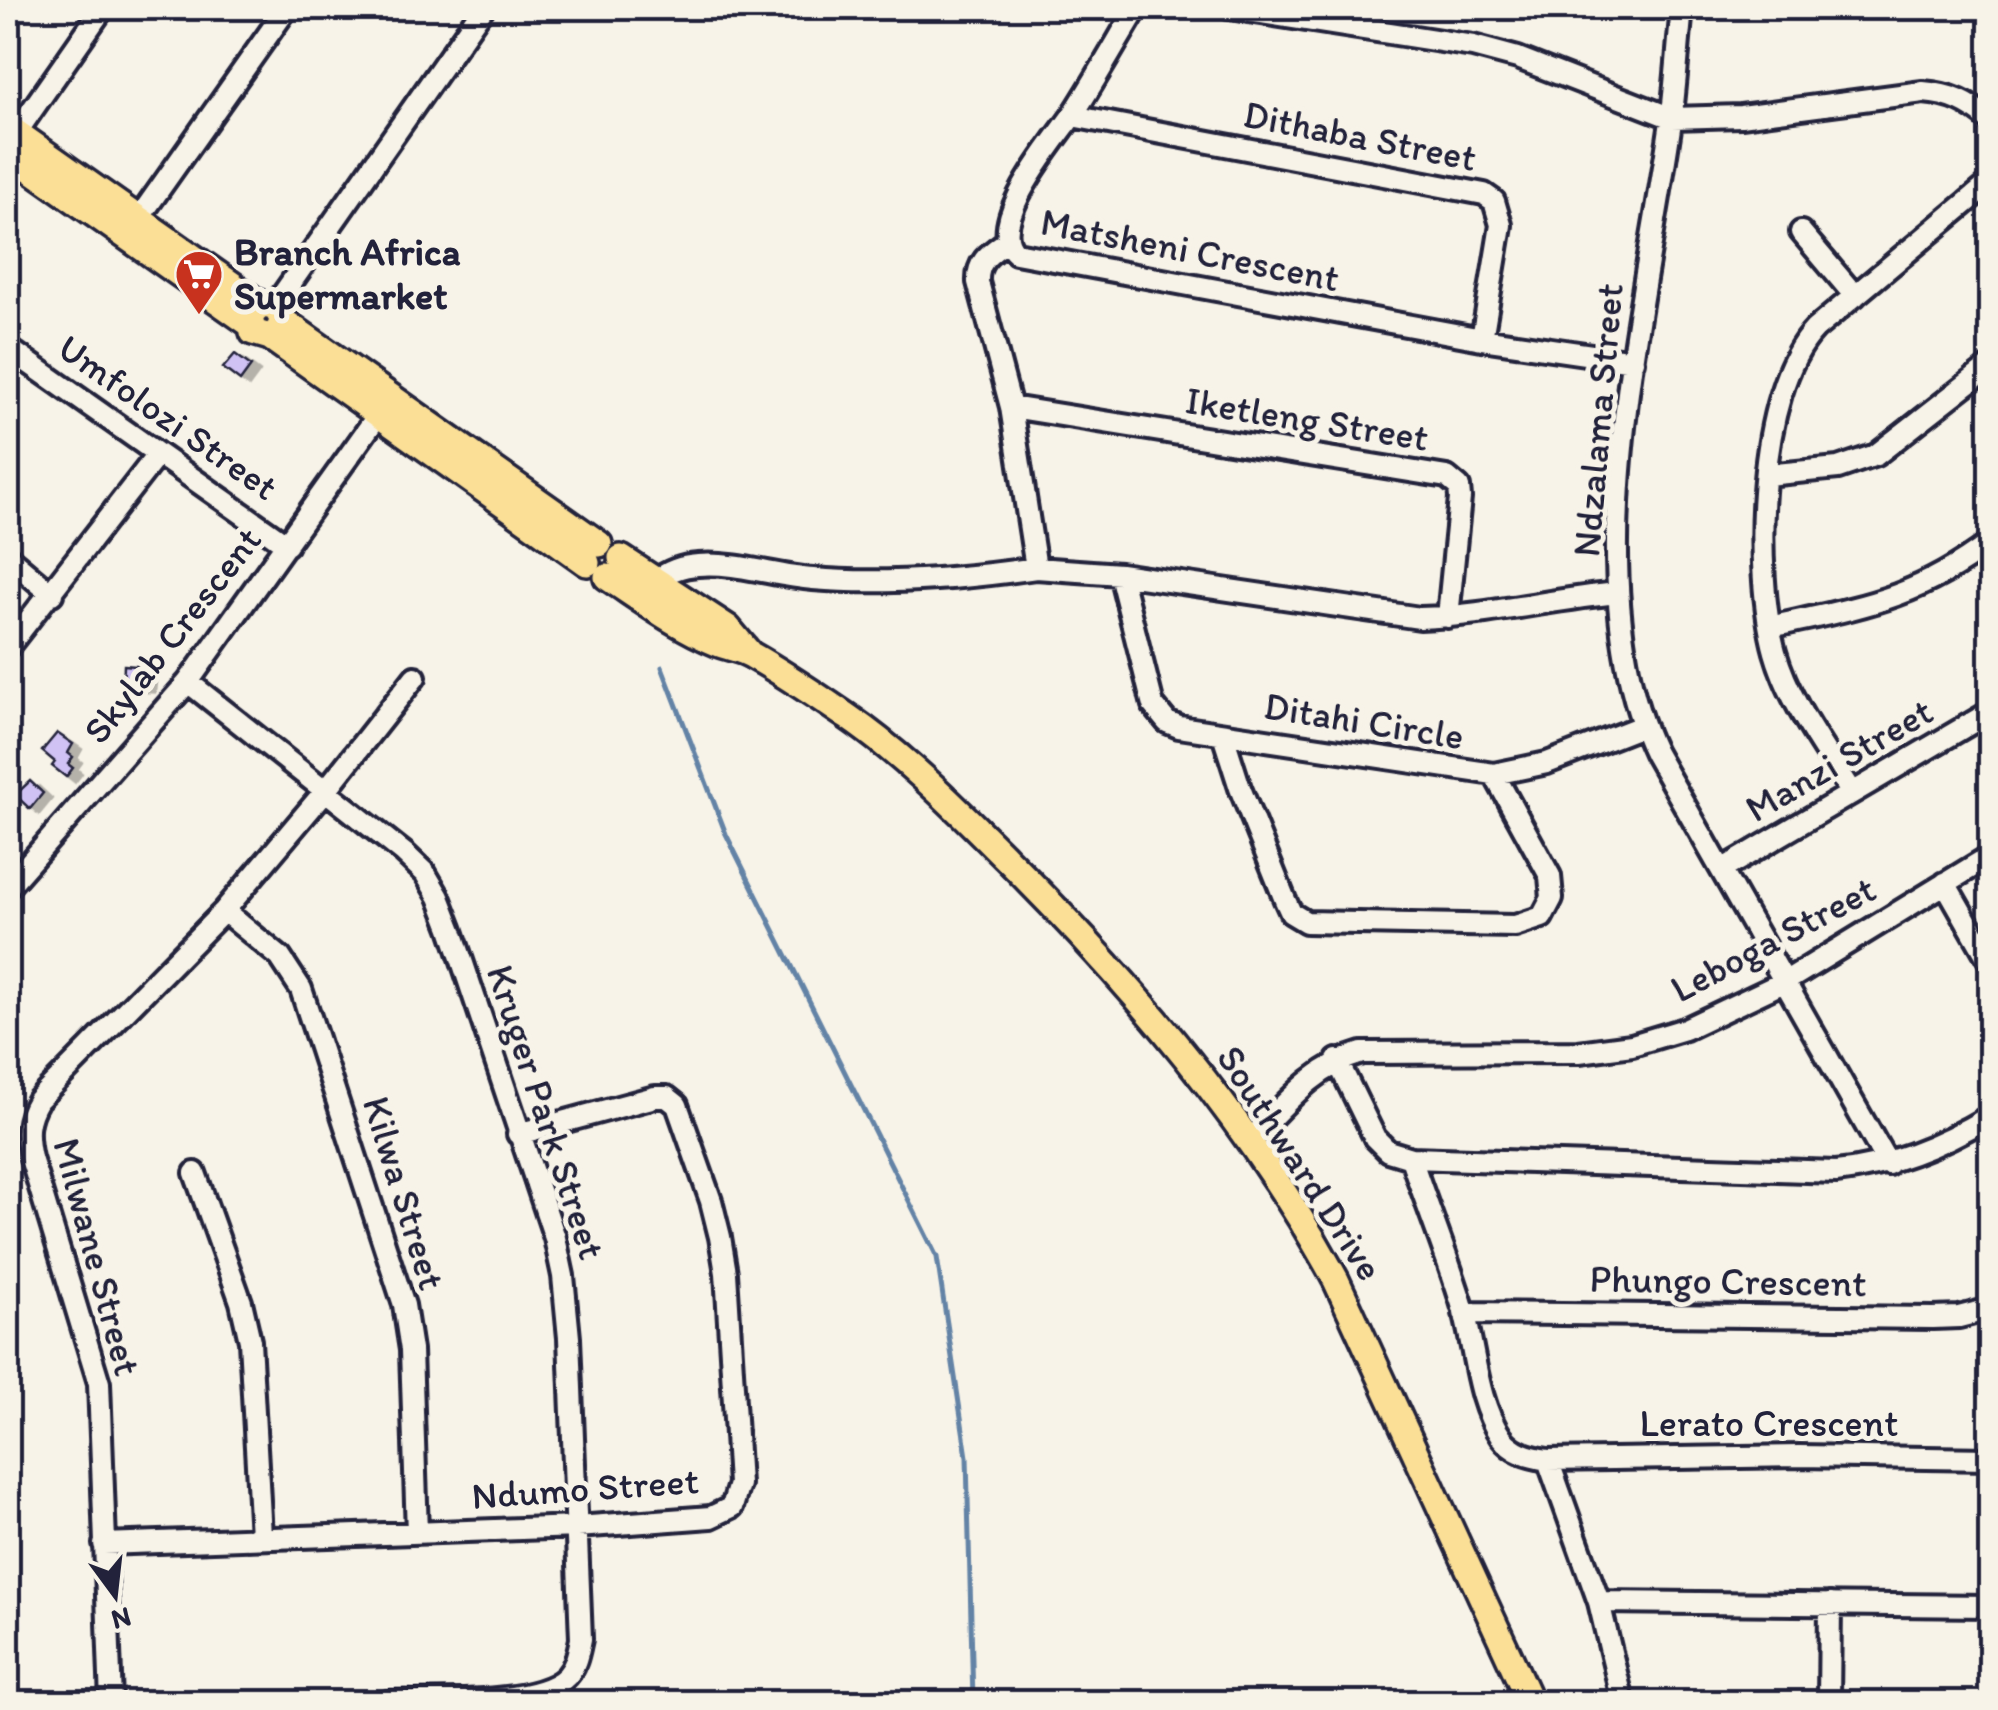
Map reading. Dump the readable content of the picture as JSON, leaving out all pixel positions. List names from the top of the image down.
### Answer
{
  "streets": {
    "main road": ["Southward Drive"],
    "street": [
      "Dithaba Street",
      "Matsheni Crescent",
      "Umfolozi Street",
      "Iketleng Street",
      "Ndzalama Street",
      "Skylab Crescent",
      "Ditahi Circle",
      "Manzi Street",
      "Leboga Street",
      "Kruger Park Street",
      "Kilwa Street",
      "Milwane Street",
      "Phungo Crescent",
      "Lerato Crescent",
      "Ndumo Street"
    ]
  },
  "crossings": [
    ["Dithaba Street", "Matsheni Crescent"],
    ["Matsheni Crescent", "Ndzalama Street"],
    ["Umfolozi Street", "Skylab Crescent"],
    ["Ndzalama Street", "Ditahi Circle"],
    ["Ndzalama Street", "Manzi Street"],
    ["Ndzalama Street", "Leboga Street"],
    ["Skylab Crescent", "Kruger Park Street"],
    ["Kruger Park Street", "Milwane Street"],
    ["Kruger Park Street", "Ndumo Street"],
    ["Kilwa Street", "Milwane Street"],
    ["Kilwa Street", "Ndumo Street"],
    ["Milwane Street", "Ndumo Street"]
  ],
  "places": {
    "supermarket": ["Branch Africa Supermarket"]
  },
  "north": "bottom"
}
